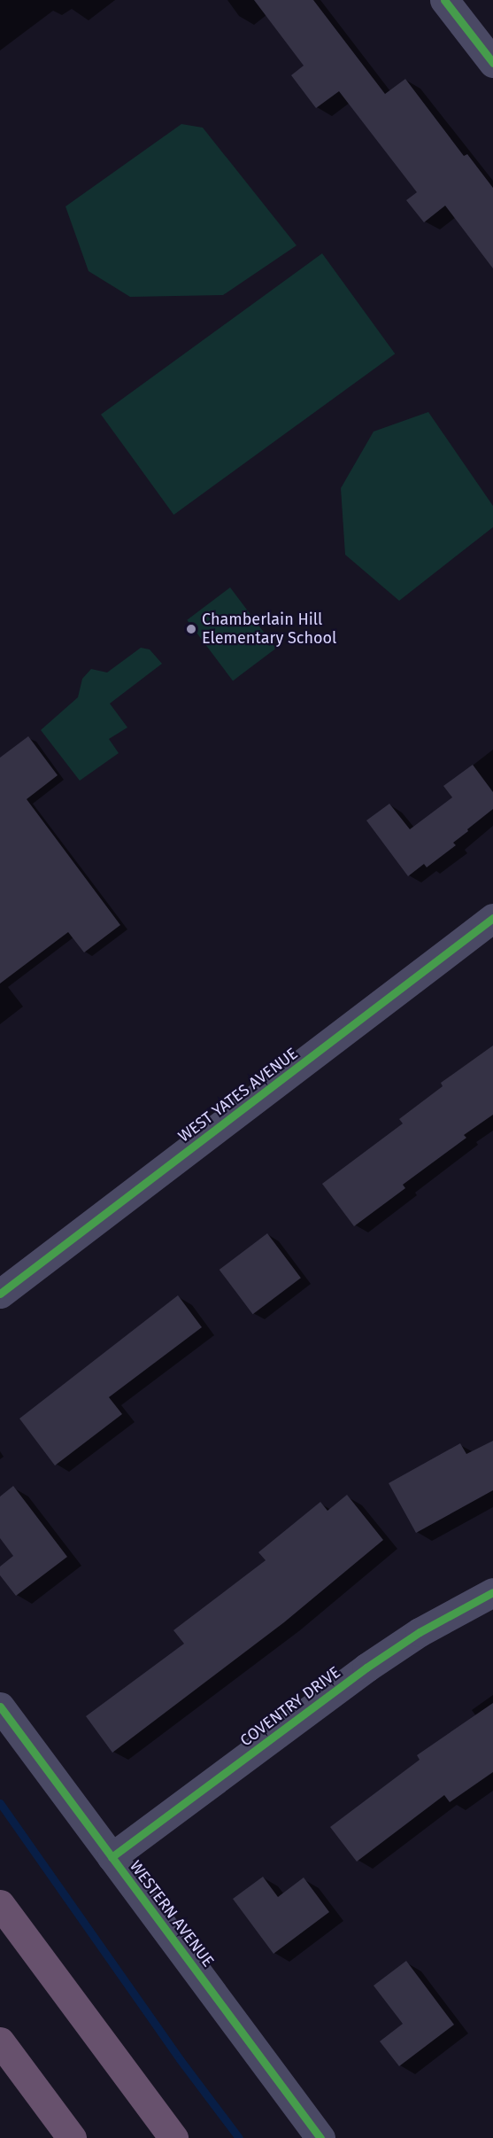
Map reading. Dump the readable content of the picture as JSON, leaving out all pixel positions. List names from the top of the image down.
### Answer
{
  "streets": {
    "street": ["WEST YATES AVENUE", "COVENTRY DRIVE", "WESTERN AVENUE"]
  },
  "crossings": [
    ["COVENTRY DRIVE", "WESTERN AVENUE"]
  ],
  "places": ["Chamberlain Hill Elementary School"]
}
